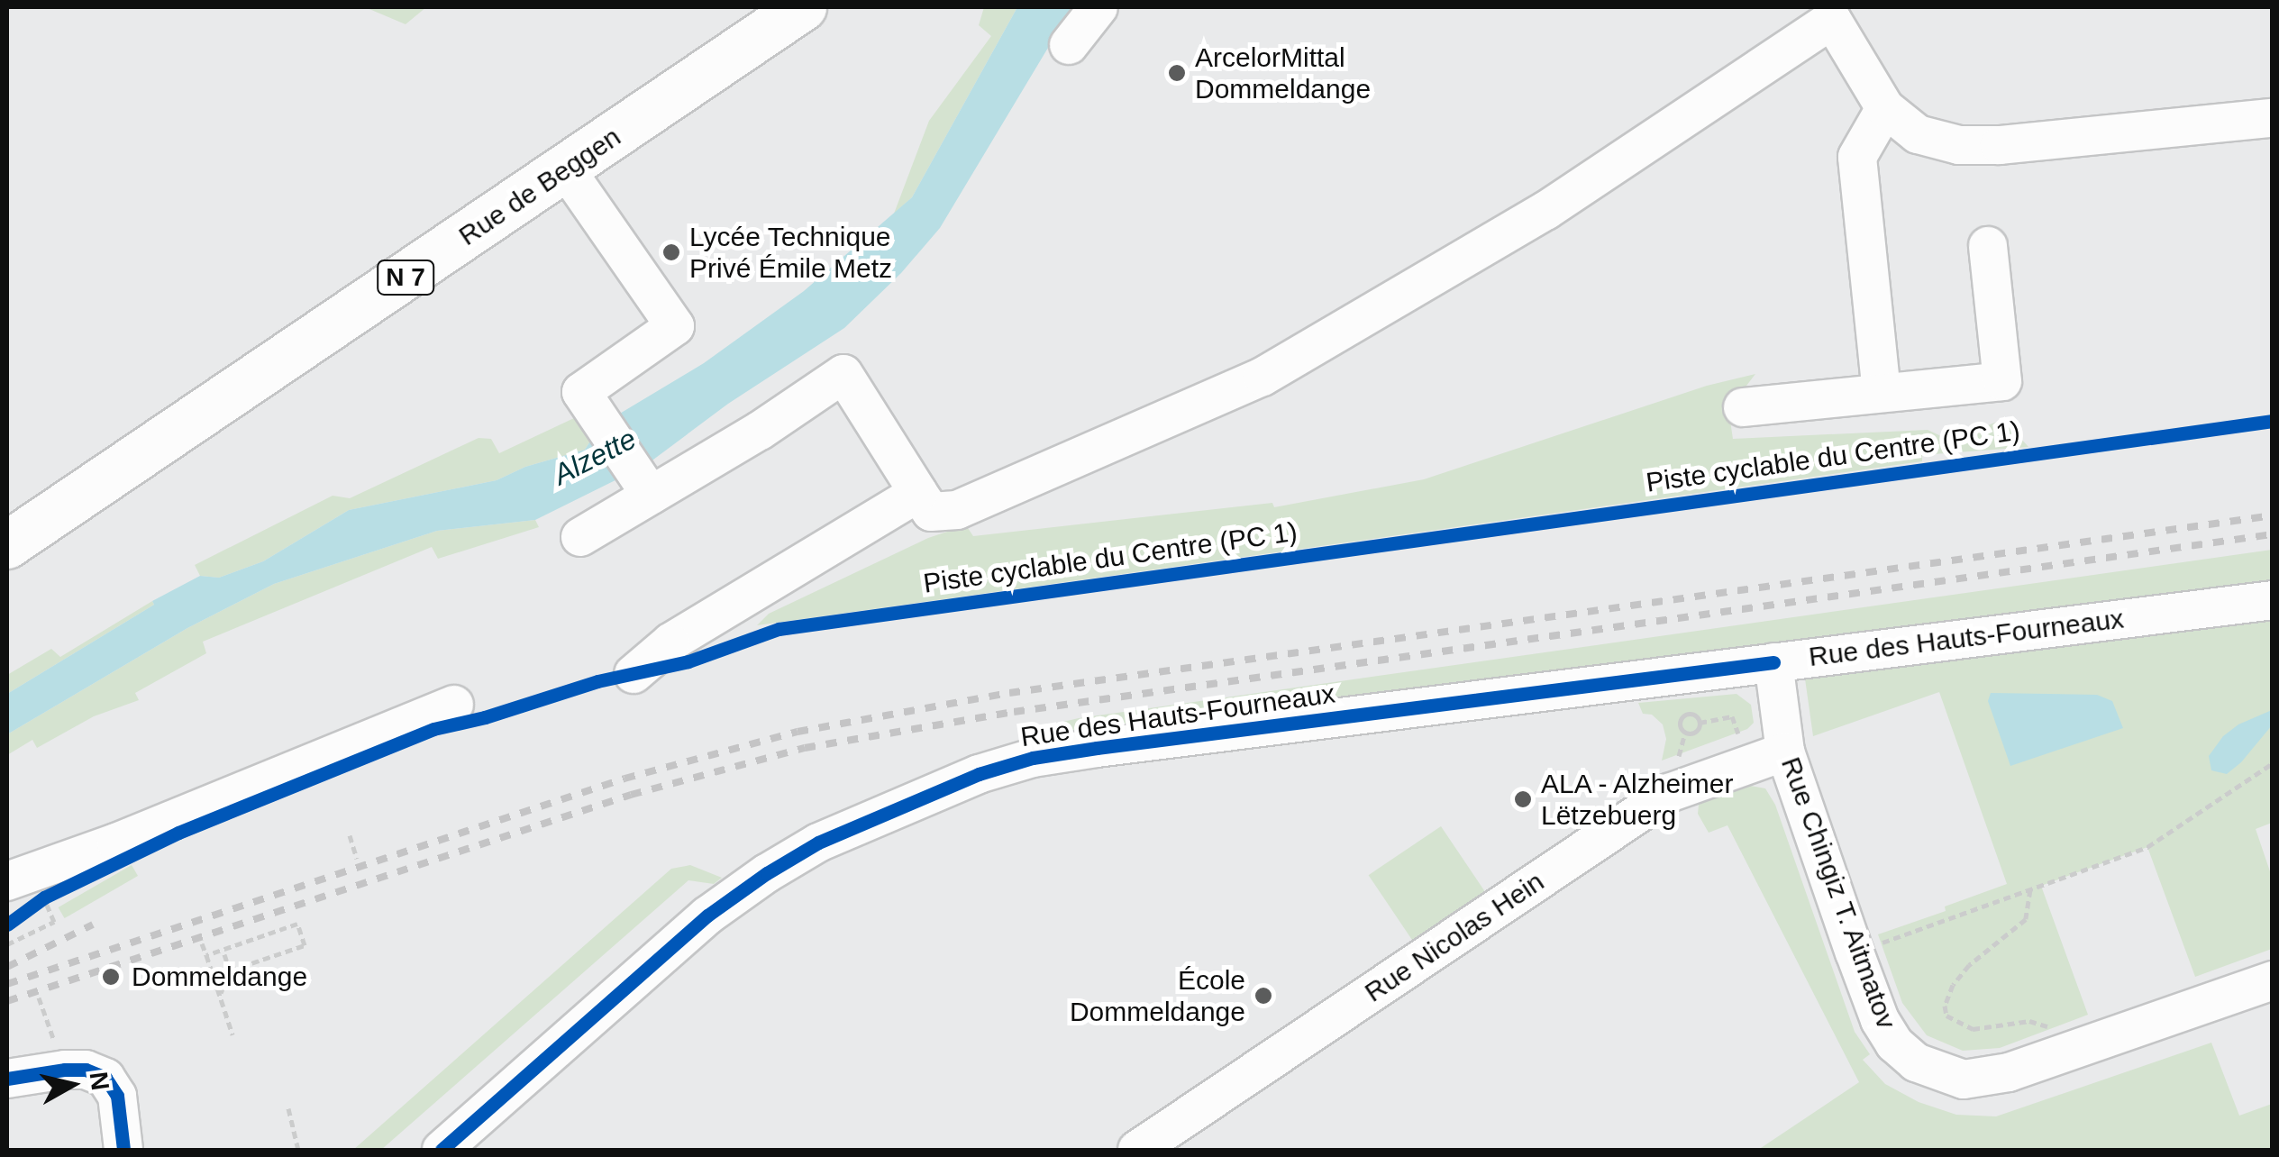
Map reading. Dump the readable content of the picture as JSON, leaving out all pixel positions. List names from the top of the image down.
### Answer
{
  "streets": {
    "main road": ["Rue de Beggen", "N 7"],
    "street": ["Rue des Hauts-Fourneaux", "Rue Chingiz T. Aitmatov", "Rue Nicolas Hein"],
    "cycle path": ["Piste cyclable du Centre (PC 1)"]
  },
  "crossings": [
    ["Rue des Hauts-Fourneaux", "Rue Chingiz T. Aitmatov"],
    ["Rue Chingiz T. Aitmatov", "Rue Nicolas Hein"]
  ],
  "water": ["Alzette"],
  "places": [
    "ArcelorMittal Dommeldange",
    "Lycée Technique Privé Émile Metz",
    "ALA - Alzheimer Lëtzebuerg",
    "Dommeldange",
    "École Dommeldange"
  ],
  "north": "right"
}
